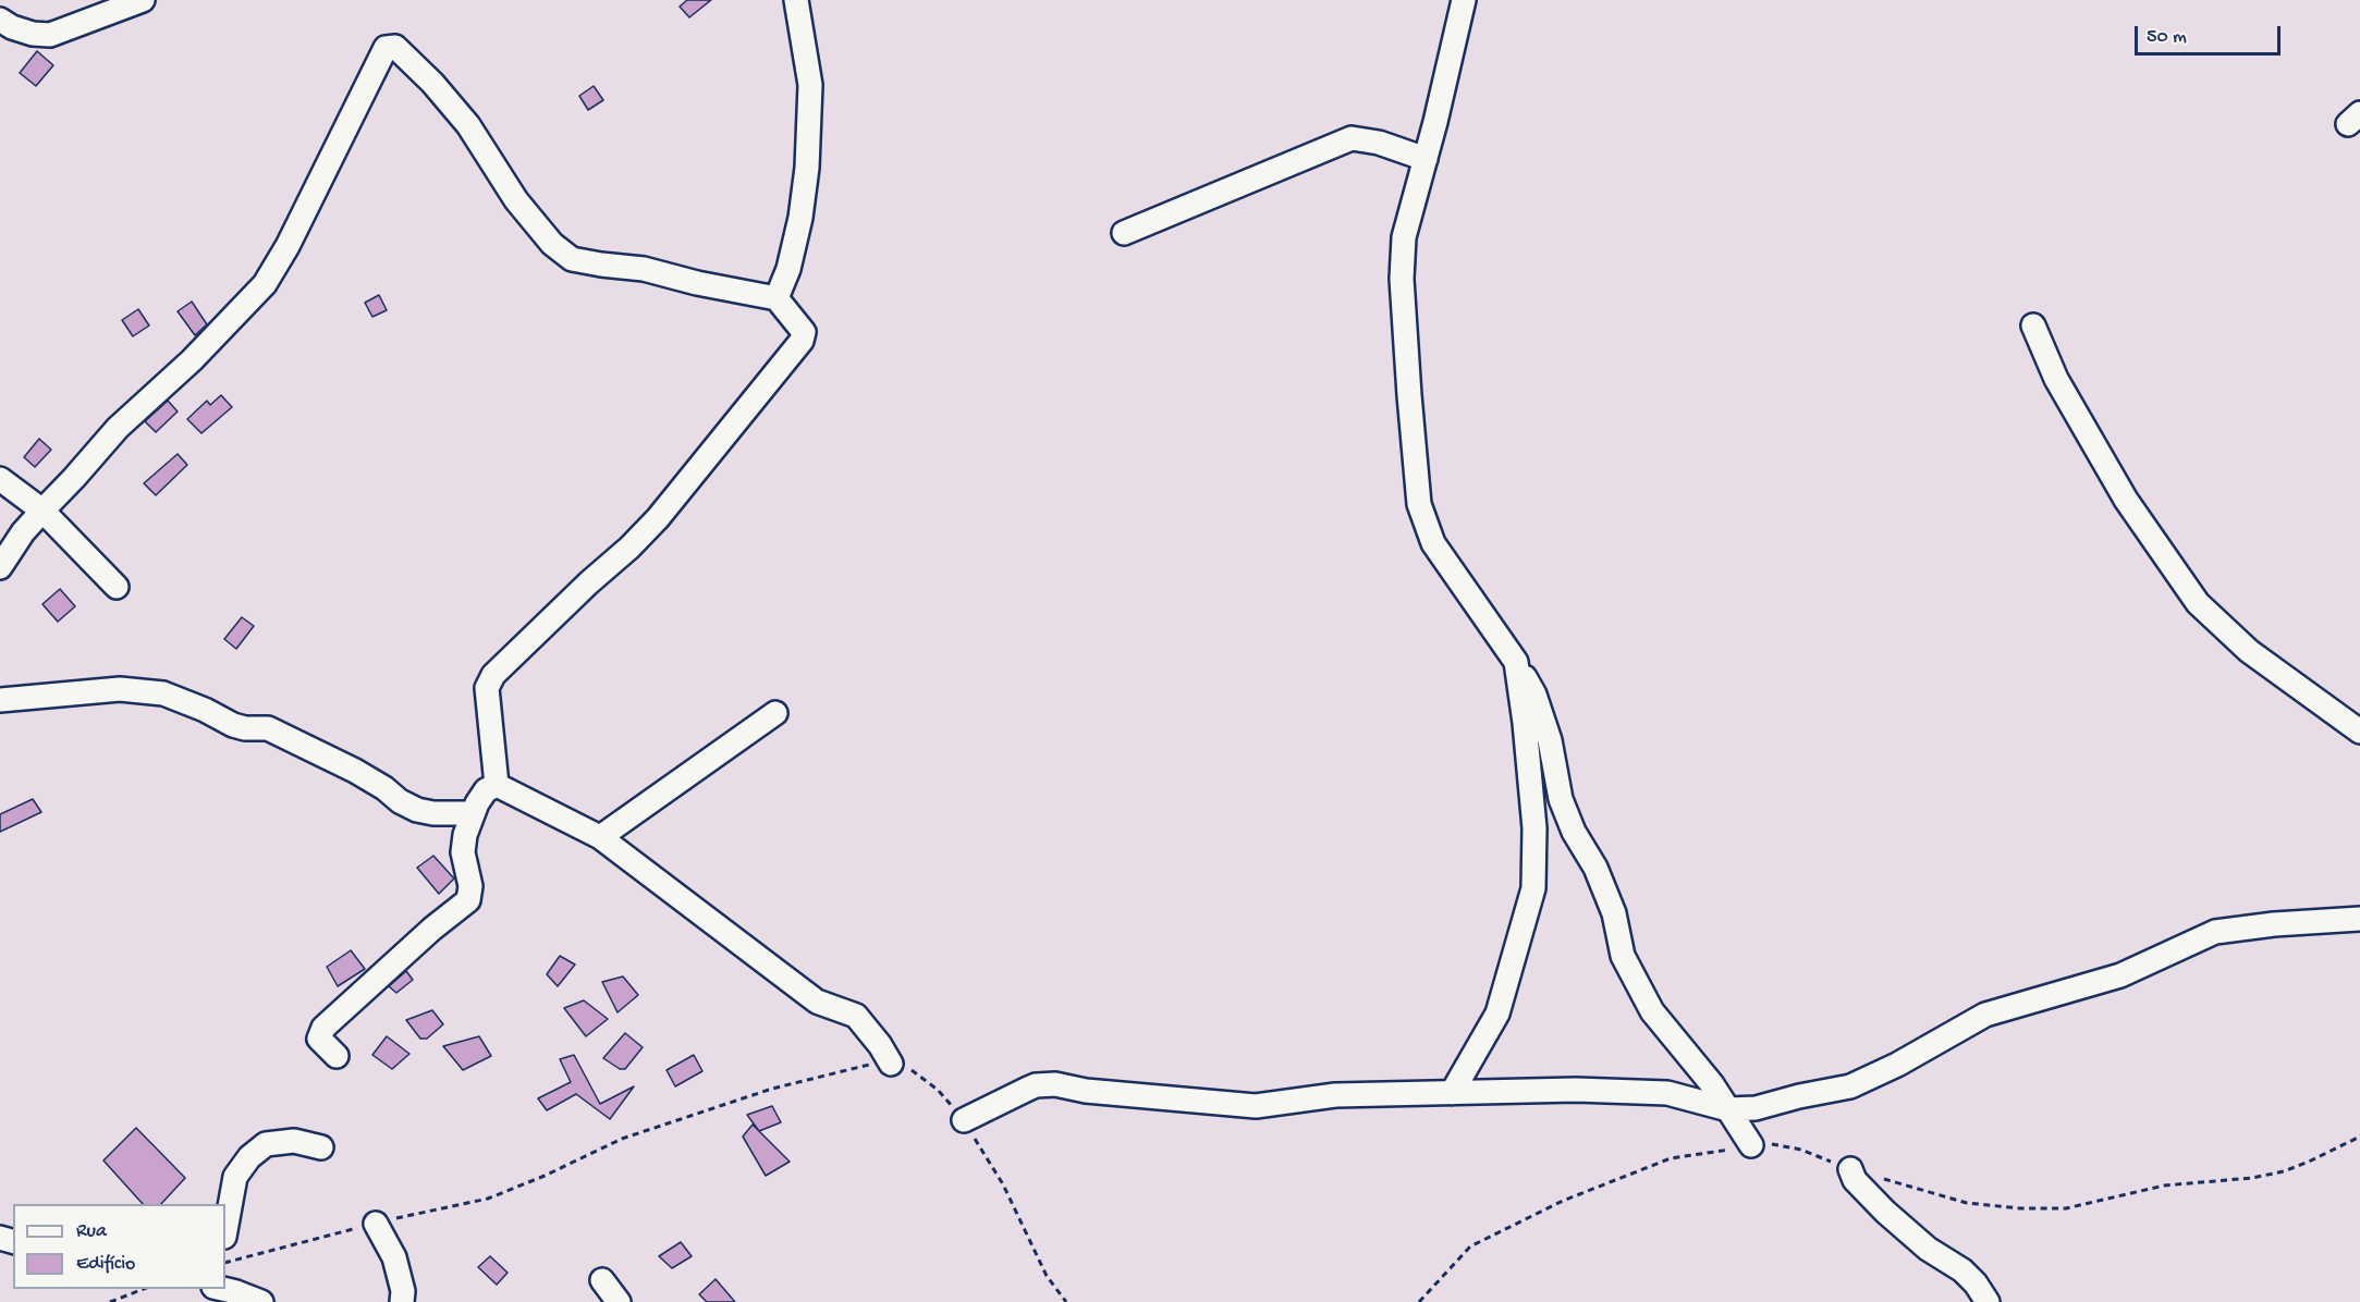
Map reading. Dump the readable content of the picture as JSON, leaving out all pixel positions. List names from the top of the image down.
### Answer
{
  "legend": ["Rua", "Edifício"],
  "scale_bar": "50 m"
}
